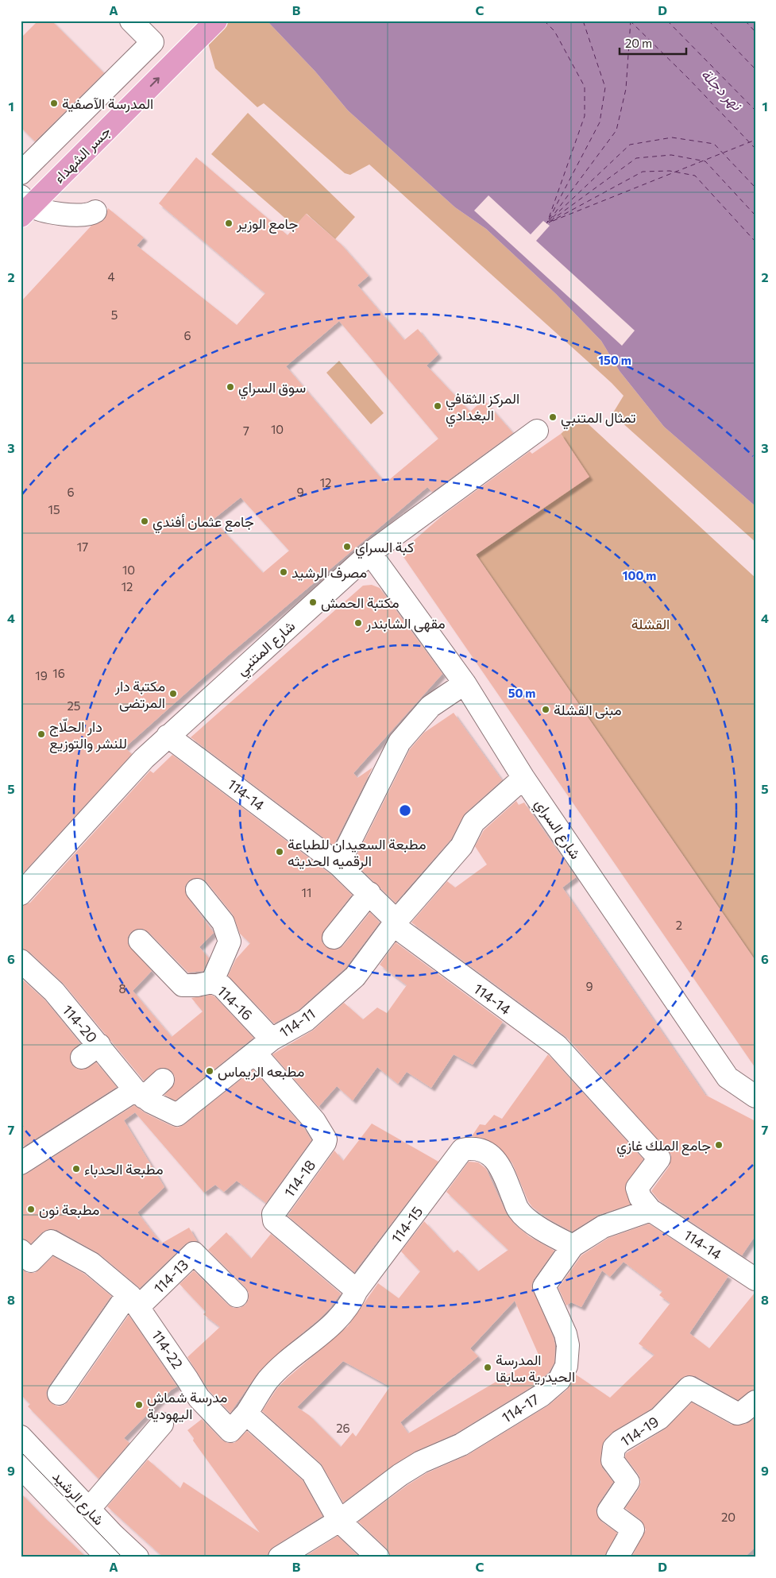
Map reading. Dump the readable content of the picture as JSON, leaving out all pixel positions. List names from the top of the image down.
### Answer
{
  "streets": {
    "main road": ["جسر الشهداء"],
    "street": [
      "شارع المتنبي",
      "114-14",
      "شارع السراي",
      "114-16",
      "114-11",
      "114-20",
      "114-18",
      "114-15",
      "114-13",
      "114-22",
      "114-17",
      "114-19",
      "شارع الرشيد"
    ]
  },
  "crossings": [
    ["شارع المتنبي", "114-14"],
    ["شارع المتنبي", "شارع السراي"],
    ["114-14", "114-11"],
    ["114-14", "114-17"],
    ["شارع السراي", "114-11"],
    ["114-16", "114-11"],
    ["114-16", "114-18"],
    ["114-11", "114-20"],
    ["114-11", "114-18"],
    ["114-18", "114-15"],
    ["114-15", "114-22"],
    ["114-15", "114-17"],
    ["114-13", "114-22"]
  ],
  "one_way": ["جسر الشهداء"],
  "water": ["نهر دجلة"],
  "parks": ["القشلة"],
  "places": [
    "المدرسة الآصفية",
    "جامع الوزير",
    "سوق السراي",
    "المركز الثقافي البغدادي",
    "تمثال المتنبي",
    "جامع عثمان أفندي",
    "كبة السراي",
    "مصرف الرشيد",
    "مكتبة الحمش",
    "مقهى الشابندر",
    "مكتبة دار المرتضى",
    "مبنى القشلة",
    "دار الحلّاج للنشر والتوزيع",
    "مطبعة السعيدان للطباعة الرقميه الحديثه",
    "مطبعه الريماس",
    "جامع الملك غازي",
    "مطبعة الحدباء",
    "مطبعة نون",
    "المدرسة الحيدرية سابقا",
    "مدرسة شماش اليهودية"
  ],
  "house_numbers": [
    "4",
    "5",
    "6",
    "10",
    "7",
    "12",
    "6",
    "9",
    "15",
    "17",
    "10",
    "12",
    "16",
    "19",
    "25",
    "11",
    "2",
    "9",
    "8",
    "26",
    "20"
  ],
  "scale_bar": "20 m",
  "grid": {
    "columns": [
      "A",
      "B",
      "C",
      "D"
    ],
    "rows": [
      "1",
      "2",
      "3",
      "4",
      "5",
      "6",
      "7",
      "8",
      "9"
    ]
  },
  "rings": ["150 m", "100 m", "50 m"]
}
